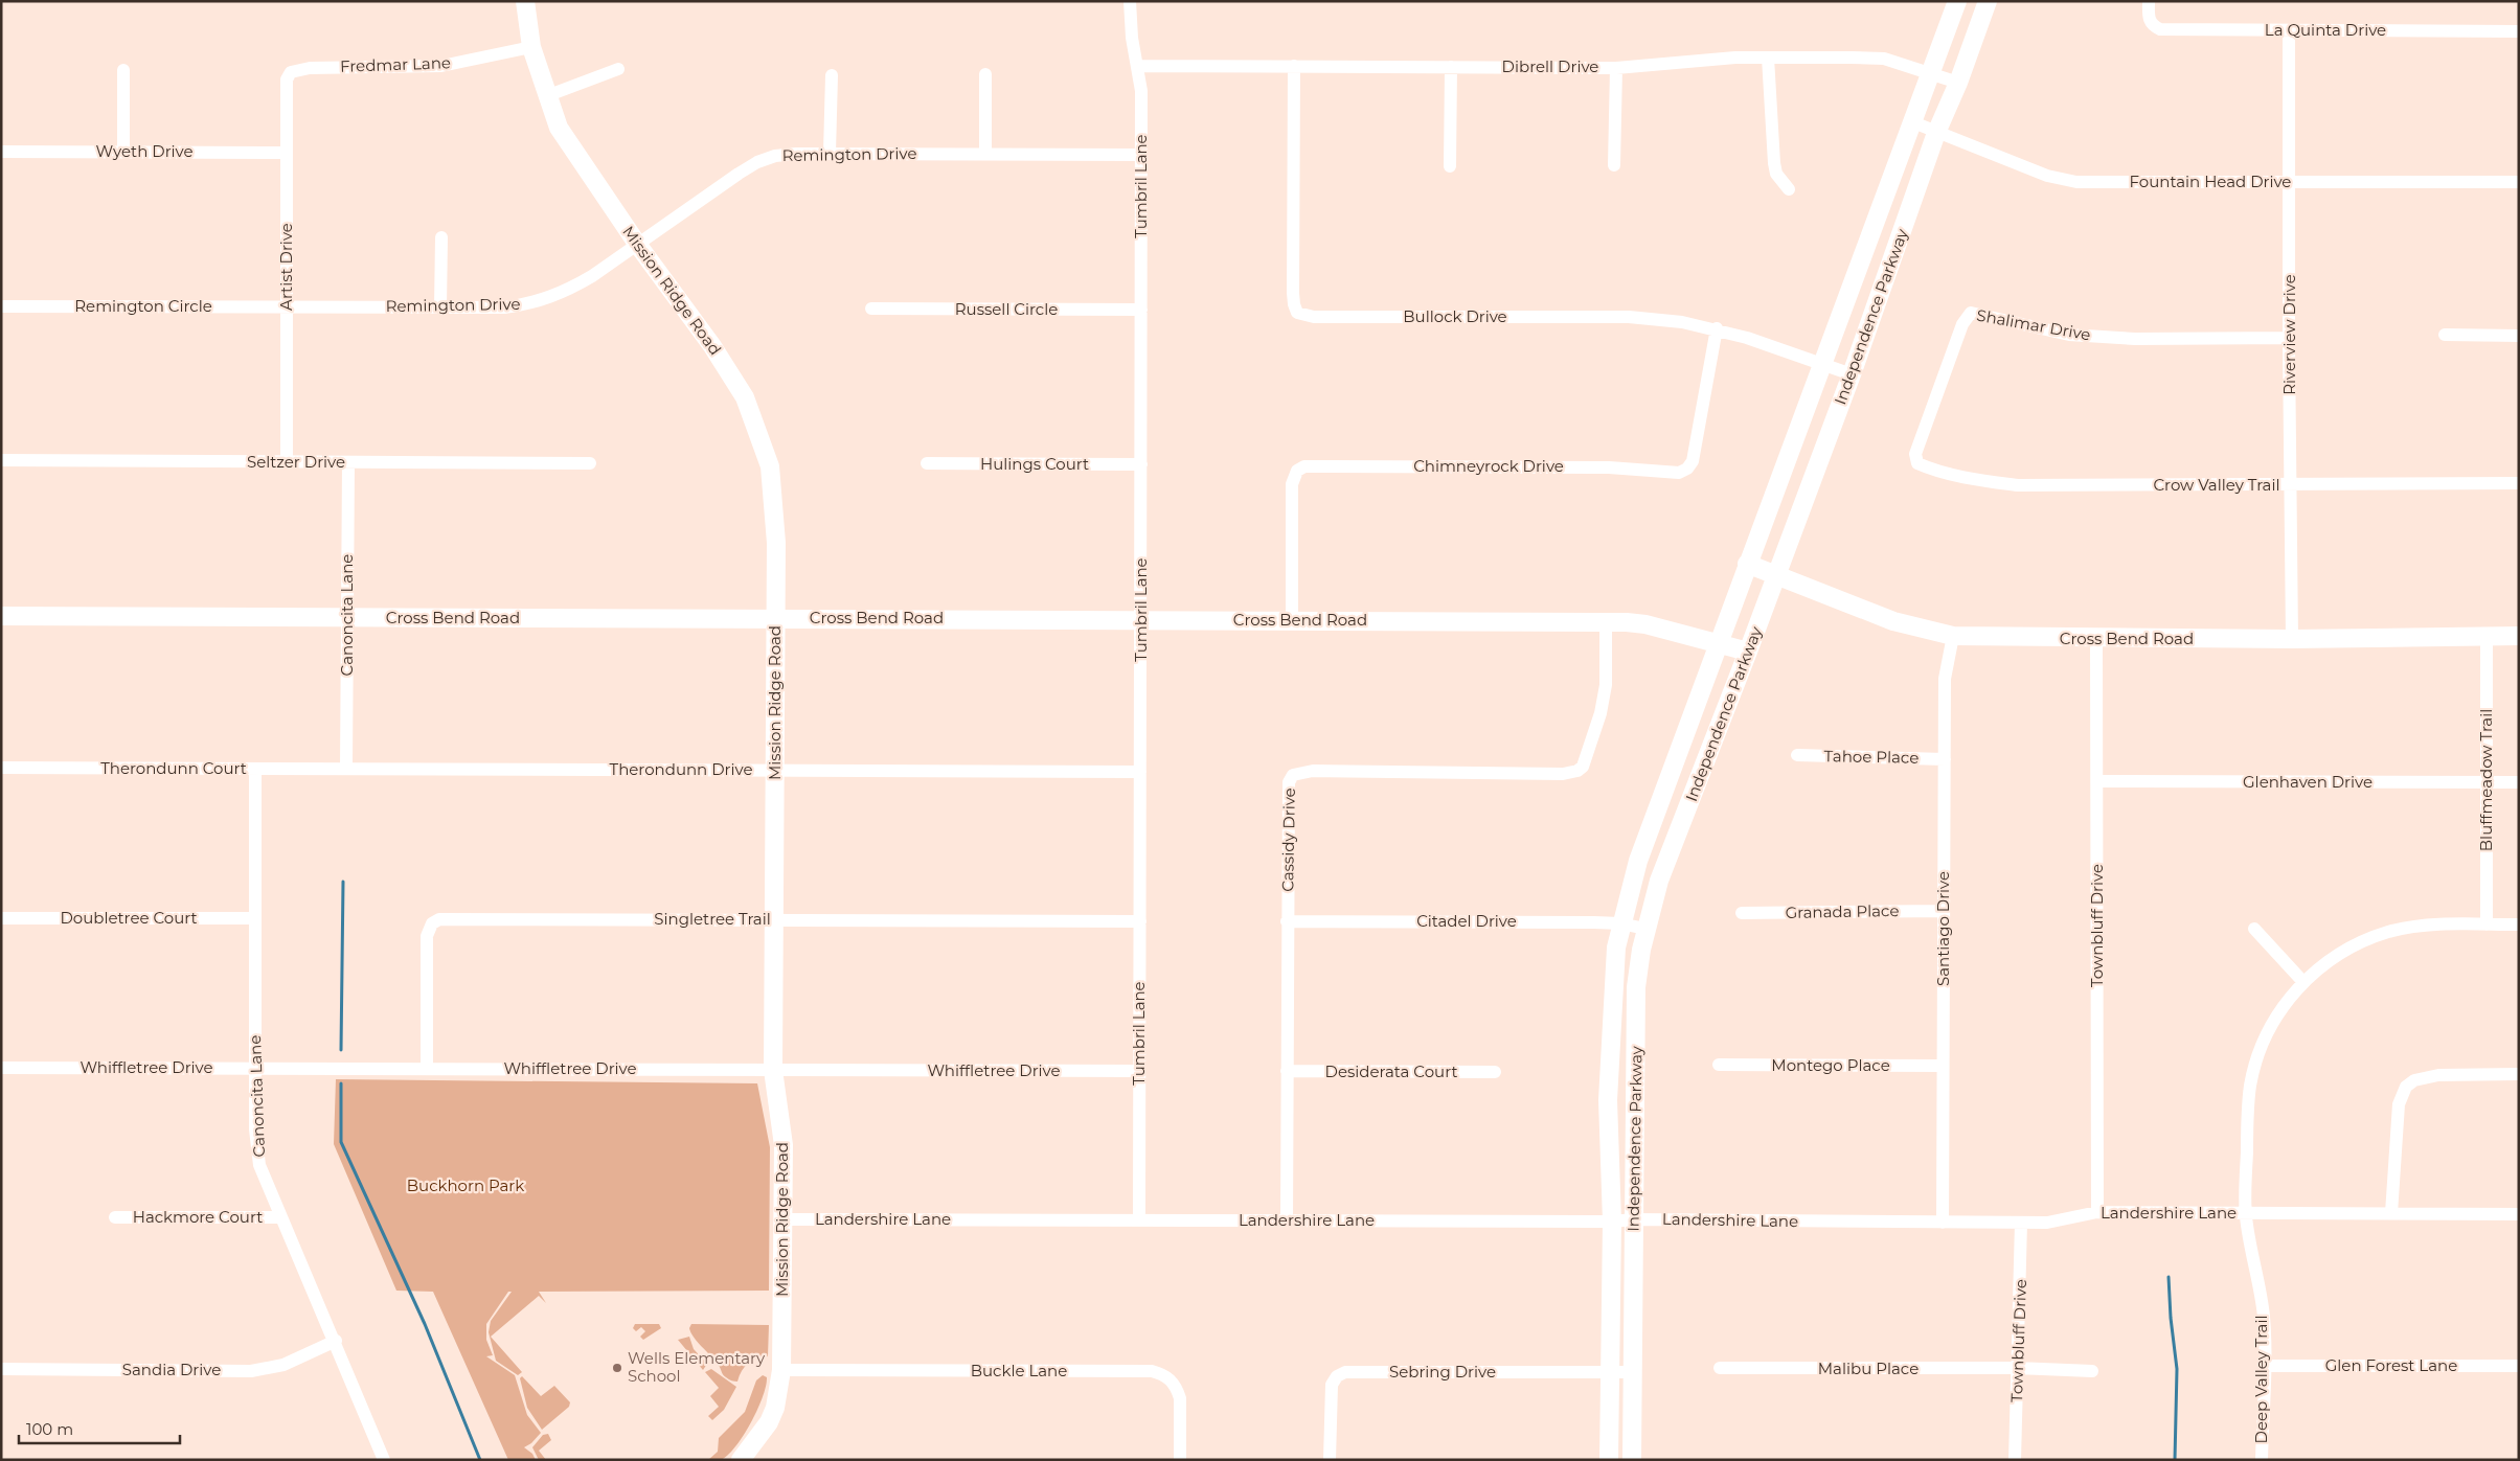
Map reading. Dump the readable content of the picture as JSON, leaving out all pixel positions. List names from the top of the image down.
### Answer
{
  "streets": {
    "street": [
      "La Quinta Drive",
      "Fredmar Lane",
      "Dibrell Drive",
      "Wyeth Drive",
      "Remington Drive",
      "Fountain Head Drive",
      "Tumbril Lane",
      "Artist Drive",
      "Mission Ridge Road",
      "Remington Circle",
      "Russell Circle",
      "Bullock Drive",
      "Independence Parkway",
      "Shalimar Drive",
      "Riverview Drive",
      "Seltzer Drive",
      "Hulings Court",
      "Chimneyrock Drive",
      "Crow Valley Trail",
      "Canoncita Lane",
      "Cross Bend Road",
      "Tahoe Place",
      "Therondunn Court",
      "Therondunn Drive",
      "Bluffmeadow Trail",
      "Glenhaven Drive",
      "Cassidy Drive",
      "Granada Place",
      "Doubletree Court",
      "Singletree Trail",
      "Citadel Drive",
      "Townbluff Drive",
      "Santiago Drive",
      "Montego Place",
      "Whiffletree Drive",
      "Desiderata Court",
      "Landershire Lane",
      "Hackmore Court",
      "Glen Forest Lane",
      "Malibu Place",
      "Sandia Drive",
      "Buckle Lane",
      "Sebring Drive",
      "Deep Valley Trail"
    ]
  },
  "crossings": [
    ["La Quinta Drive", "Riverview Drive"],
    ["Fredmar Lane", "Artist Drive"],
    ["Fredmar Lane", "Mission Ridge Road"],
    ["Dibrell Drive", "Tumbril Lane"],
    ["Dibrell Drive", "Bullock Drive"],
    ["Dibrell Drive", "Independence Parkway"],
    ["Wyeth Drive", "Artist Drive"],
    ["Remington Drive", "Tumbril Lane"],
    ["Remington Drive", "Artist Drive"],
    ["Remington Drive", "Mission Ridge Road"],
    ["Remington Drive", "Remington Circle"],
    ["Fountain Head Drive", "Independence Parkway"],
    ["Fountain Head Drive", "Riverview Drive"],
    ["Tumbril Lane", "Russell Circle"],
    ["Tumbril Lane", "Hulings Court"],
    ["Tumbril Lane", "Cross Bend Road"],
    ["Tumbril Lane", "Therondunn Drive"],
    ["Tumbril Lane", "Singletree Trail"],
    ["Tumbril Lane", "Whiffletree Drive"],
    ["Tumbril Lane", "Landershire Lane"],
    ["Artist Drive", "Remington Circle"],
    ["Artist Drive", "Seltzer Drive"],
    ["Mission Ridge Road", "Cross Bend Road"],
    ["Mission Ridge Road", "Therondunn Drive"],
    ["Mission Ridge Road", "Singletree Trail"],
    ["Mission Ridge Road", "Whiffletree Drive"],
    ["Mission Ridge Road", "Landershire Lane"],
    ["Mission Ridge Road", "Buckle Lane"],
    ["Bullock Drive", "Independence Parkway"],
    ["Bullock Drive", "Chimneyrock Drive"],
    ["Independence Parkway", "Cross Bend Road"],
    ["Independence Parkway", "Citadel Drive"],
    ["Independence Parkway", "Landershire Lane"],
    ["Independence Parkway", "Sebring Drive"],
    ["Shalimar Drive", "Riverview Drive"],
    ["Shalimar Drive", "Crow Valley Trail"],
    ["Riverview Drive", "Crow Valley Trail"],
    ["Riverview Drive", "Cross Bend Road"],
    ["Seltzer Drive", "Canoncita Lane"],
    ["Chimneyrock Drive", "Cross Bend Road"],
    ["Canoncita Lane", "Cross Bend Road"],
    ["Canoncita Lane", "Therondunn Court"],
    ["Canoncita Lane", "Therondunn Drive"],
    ["Canoncita Lane", "Doubletree Court"],
    ["Canoncita Lane", "Whiffletree Drive"],
    ["Canoncita Lane", "Hackmore Court"],
    ["Canoncita Lane", "Sandia Drive"],
    ["Cross Bend Road", "Bluffmeadow Trail"],
    ["Cross Bend Road", "Cassidy Drive"],
    ["Cross Bend Road", "Townbluff Drive"],
    ["Cross Bend Road", "Santiago Drive"],
    ["Tahoe Place", "Santiago Drive"],
    ["Therondunn Court", "Therondunn Drive"],
    ["Bluffmeadow Trail", "Glenhaven Drive"],
    ["Bluffmeadow Trail", "Deep Valley Trail"],
    ["Glenhaven Drive", "Townbluff Drive"],
    ["Cassidy Drive", "Citadel Drive"],
    ["Cassidy Drive", "Desiderata Court"],
    ["Cassidy Drive", "Landershire Lane"],
    ["Granada Place", "Santiago Drive"],
    ["Singletree Trail", "Whiffletree Drive"],
    ["Townbluff Drive", "Landershire Lane"],
    ["Townbluff Drive", "Malibu Place"],
    ["Santiago Drive", "Montego Place"],
    ["Santiago Drive", "Landershire Lane"],
    ["Landershire Lane", "Deep Valley Trail"],
    ["Glen Forest Lane", "Deep Valley Trail"]
  ],
  "parks": ["Buckhorn Park"],
  "places": ["Wells Elementary School"],
  "scale_bar": "100 m"
}
